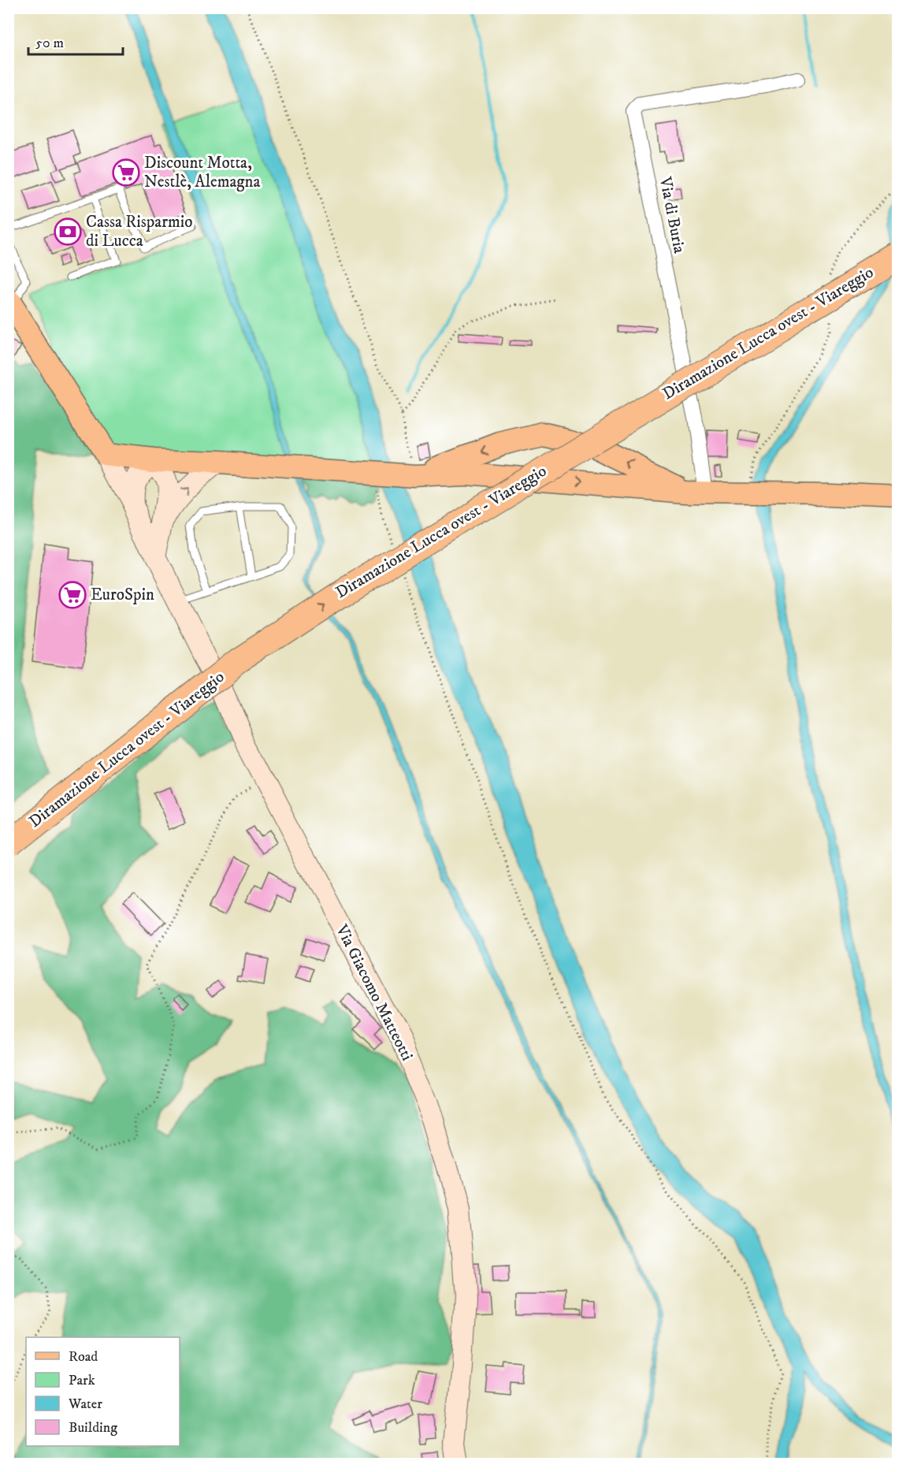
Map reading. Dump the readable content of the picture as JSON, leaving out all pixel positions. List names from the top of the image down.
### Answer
{
  "streets": {
    "highway": ["Diramazione Lucca ovest - Viareggio"],
    "main road": ["Via Giacomo Matteotti"],
    "street": ["Via di Buria"]
  },
  "places": {
    "supermarket": ["Discount Motta, Nestlè, Alemagna", "EuroSpin"],
    "bank": ["Cassa Risparmio di Lucca"]
  },
  "legend": [
    "Road",
    "Park",
    "Water",
    "Building"
  ],
  "scale_bar": "50 m"
}
